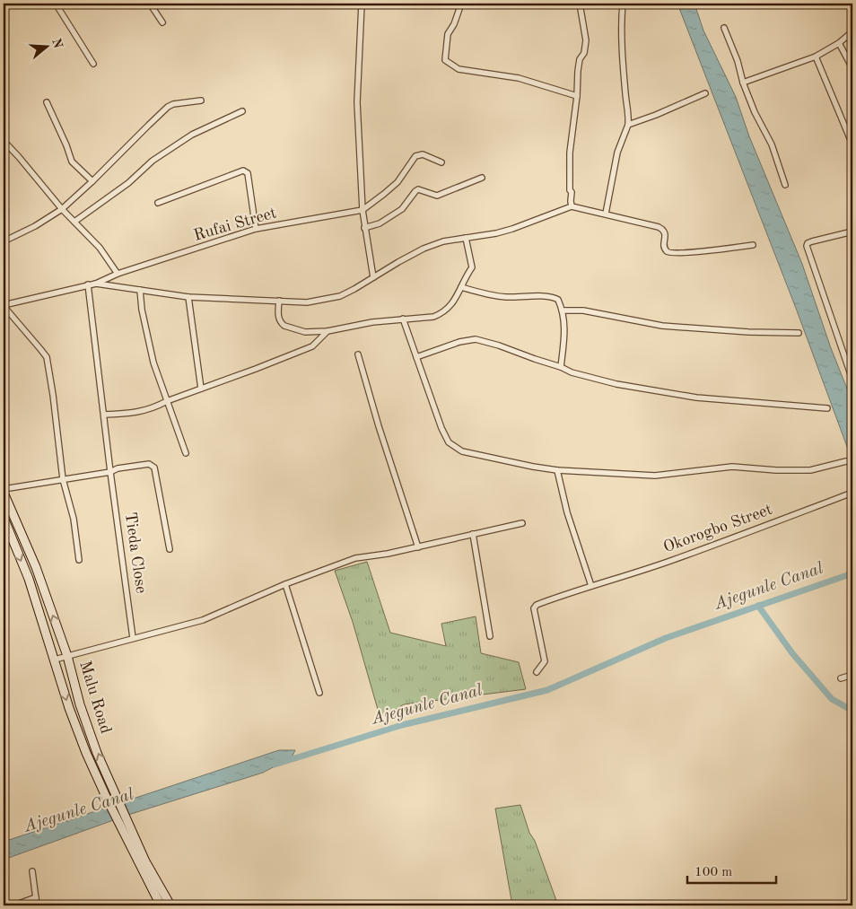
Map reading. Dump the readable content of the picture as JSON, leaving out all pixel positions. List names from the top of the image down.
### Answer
{
  "streets": {
    "main road": ["Malu Road"],
    "street": ["Rufai Street", "Okorogbo Street", "Tieda Close"]
  },
  "water": ["Ajegunle Canal"],
  "scale_bar": "100 m",
  "north": "right"
}
